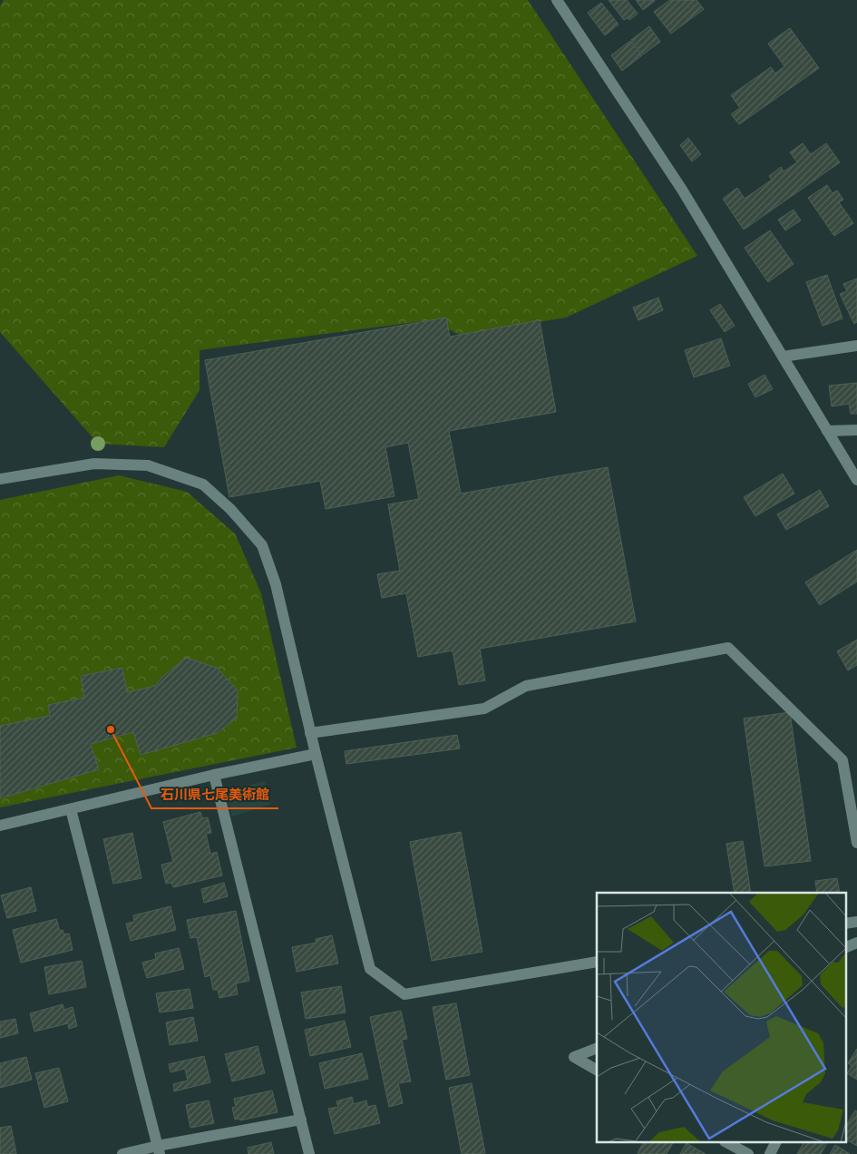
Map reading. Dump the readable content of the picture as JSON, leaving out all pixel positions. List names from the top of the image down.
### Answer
{
  "places": ["石川県七尾美術館"]
}
